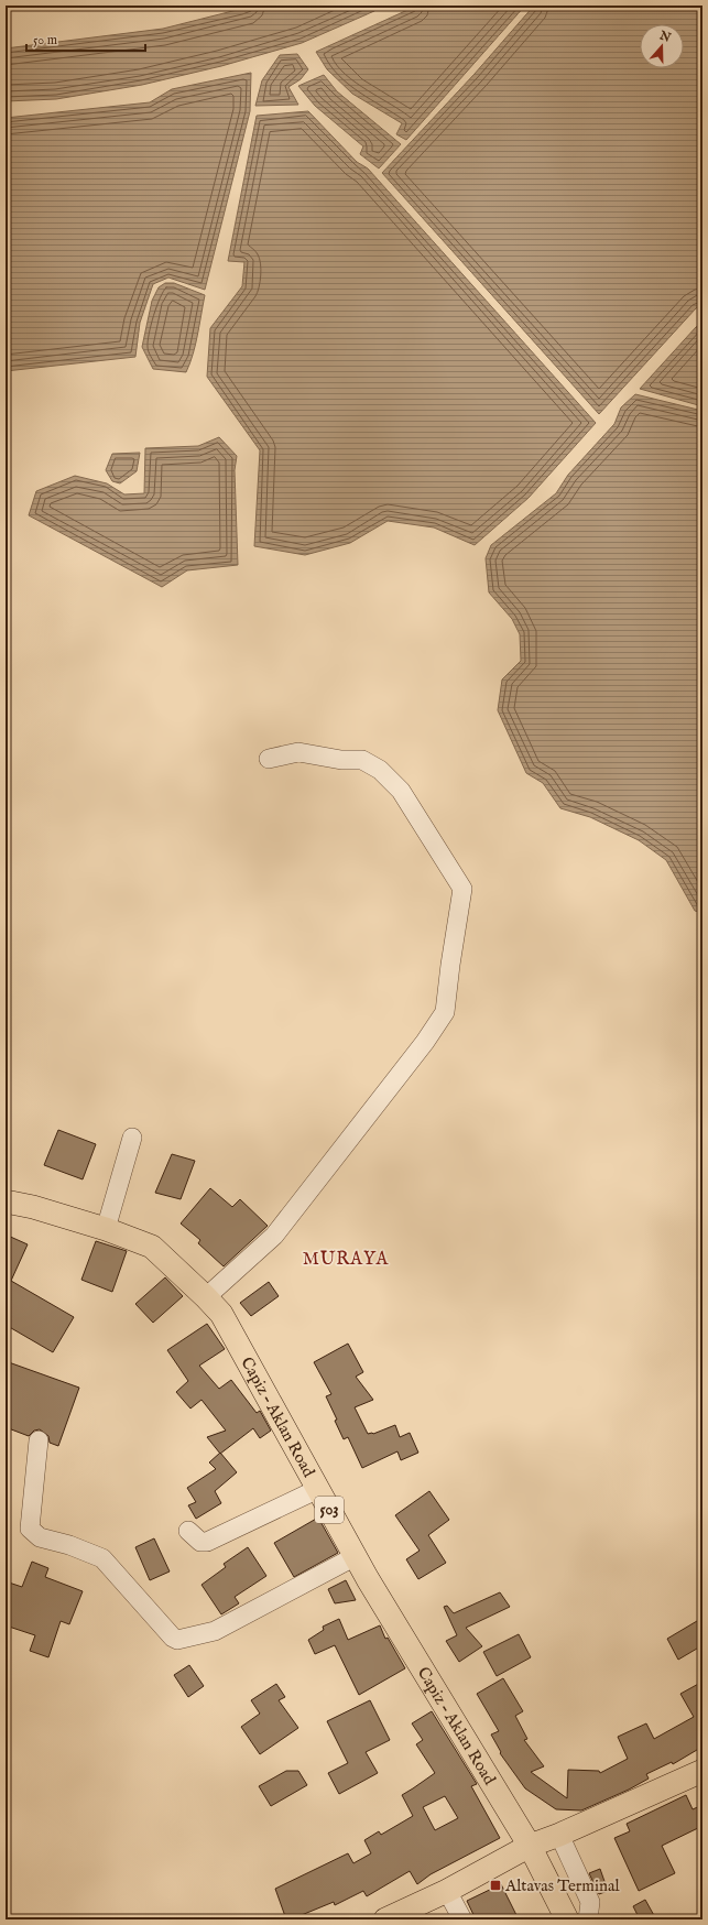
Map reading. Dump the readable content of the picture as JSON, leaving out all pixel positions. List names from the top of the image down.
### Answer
{
  "streets": {
    "main road": ["Capiz – Aklan Road", "503"]
  },
  "districts": ["MURAYA"],
  "places": {
    "transit": ["Altavas Terminal"]
  },
  "scale_bar": "50 m",
  "north": "top"
}
